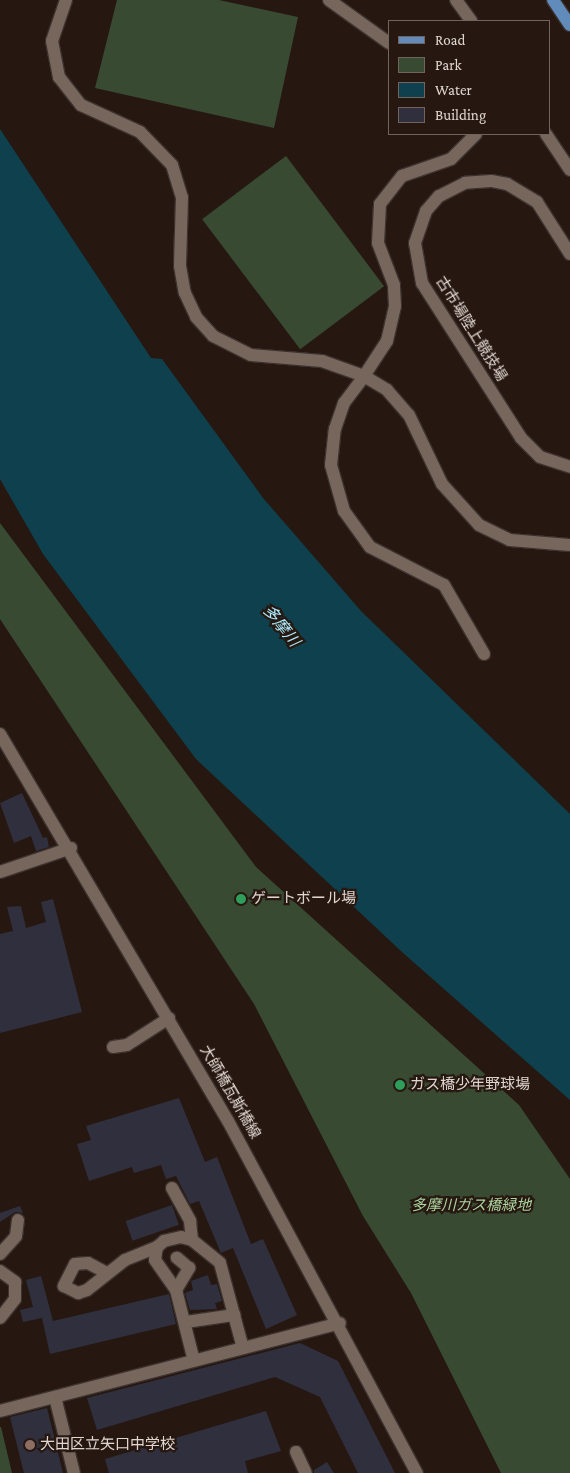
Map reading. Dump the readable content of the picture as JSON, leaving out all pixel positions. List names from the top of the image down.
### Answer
{
  "streets": {
    "street": ["古市場陸上競技場", "大師橋瓦斯橋線"]
  },
  "water": ["多摩川"],
  "parks": ["多摩川ガス橋緑地"],
  "places": ["ゲートボール場", "ガス橋少年野球場", "大田区立矢口中学校"],
  "legend": [
    "Road",
    "Park",
    "Water",
    "Building"
  ]
}
